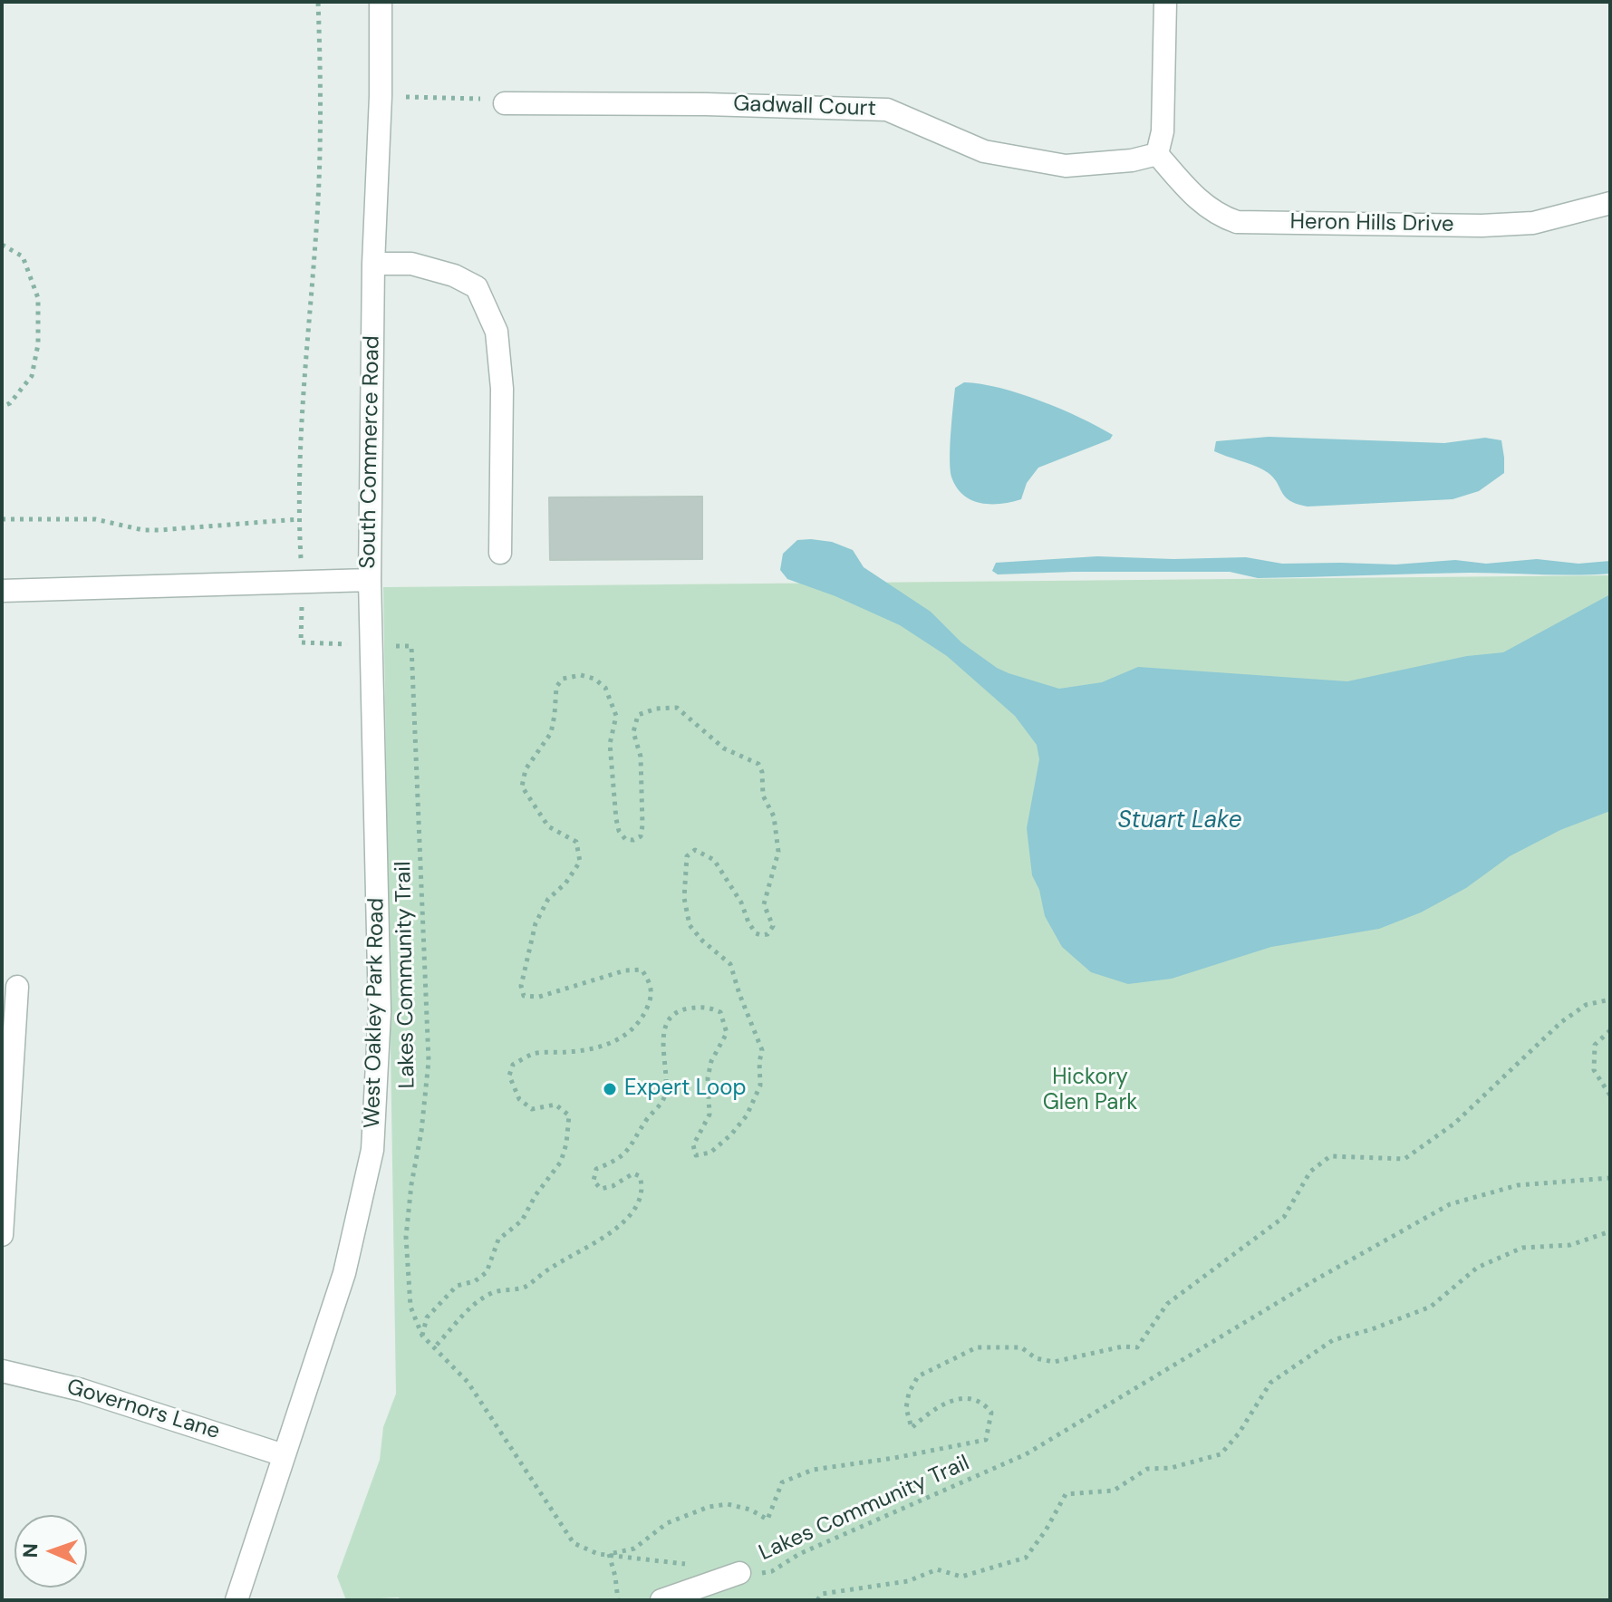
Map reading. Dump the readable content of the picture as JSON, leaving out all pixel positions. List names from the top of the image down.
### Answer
{
  "streets": {
    "street": [
      "Gadwall Court",
      "Heron Hills Drive",
      "South Commerce Road",
      "West Oakley Park Road",
      "Governors Lane"
    ],
    "path": ["Lakes Community Trail"]
  },
  "crossings": [
    ["Gadwall Court", "Heron Hills Drive"],
    ["South Commerce Road", "West Oakley Park Road"],
    ["Lakes Community Trail", "West Oakley Park Road"],
    ["West Oakley Park Road", "Governors Lane"]
  ],
  "water": ["Stuart Lake"],
  "parks": ["Hickory Glen Park"],
  "places": ["Expert Loop"],
  "north": "left"
}
